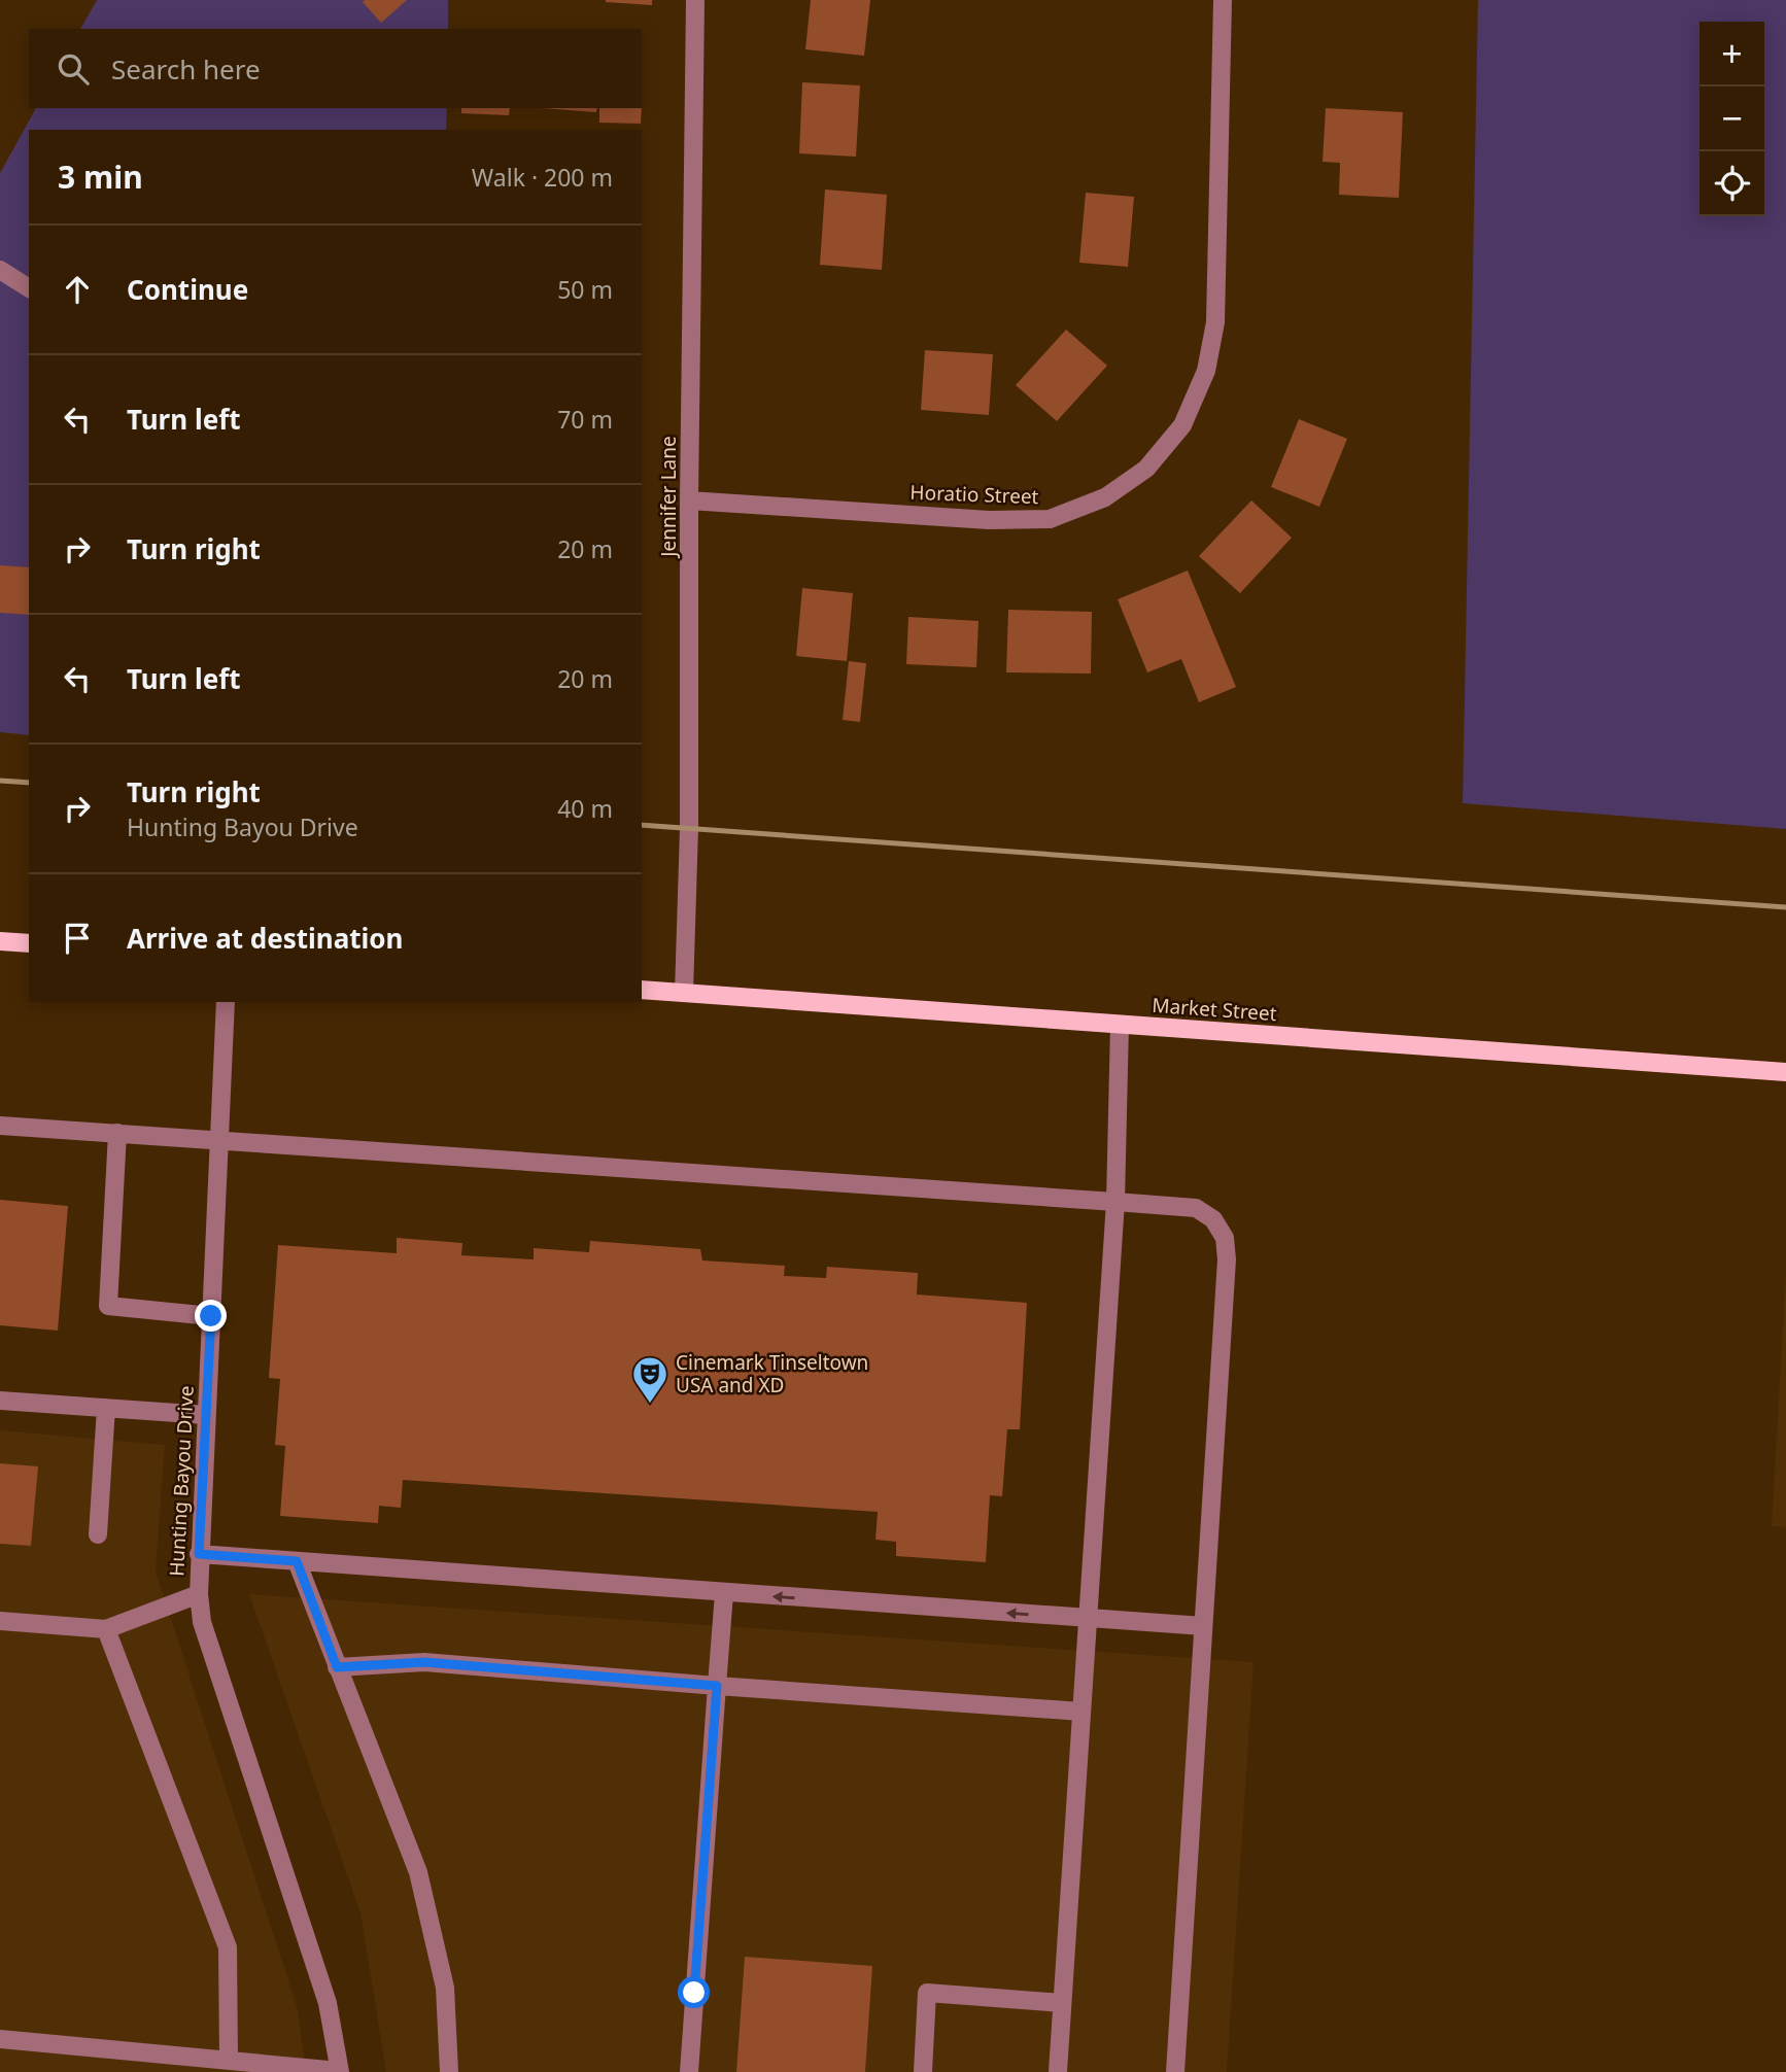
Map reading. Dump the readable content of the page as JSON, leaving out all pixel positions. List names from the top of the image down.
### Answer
{
  "streets": {
    "main road": ["Market Street"],
    "street": ["Horatio Street", "Jennifer Lane", "Hunting Bayou Drive"]
  },
  "crossings": [
    ["Horatio Street", "Jennifer Lane"],
    ["Jennifer Lane", "Market Street"]
  ],
  "places": {
    "theatre": ["Cinemark Tinseltown USA and XD"]
  },
  "page": {
    "map_buttons": ["+", "−"],
    "search": "Search here",
    "heading": ["3 min", "Walk · 200 m"],
    "list": [
      ["Continue", "50 m"],
      ["Turn left", "70 m"],
      ["Turn right", "20 m"],
      ["Turn left", "20 m"],
      ["Turn right", "Hunting Bayou Drive", "40 m"],
      "Arrive at destination"
    ]
  }
}
